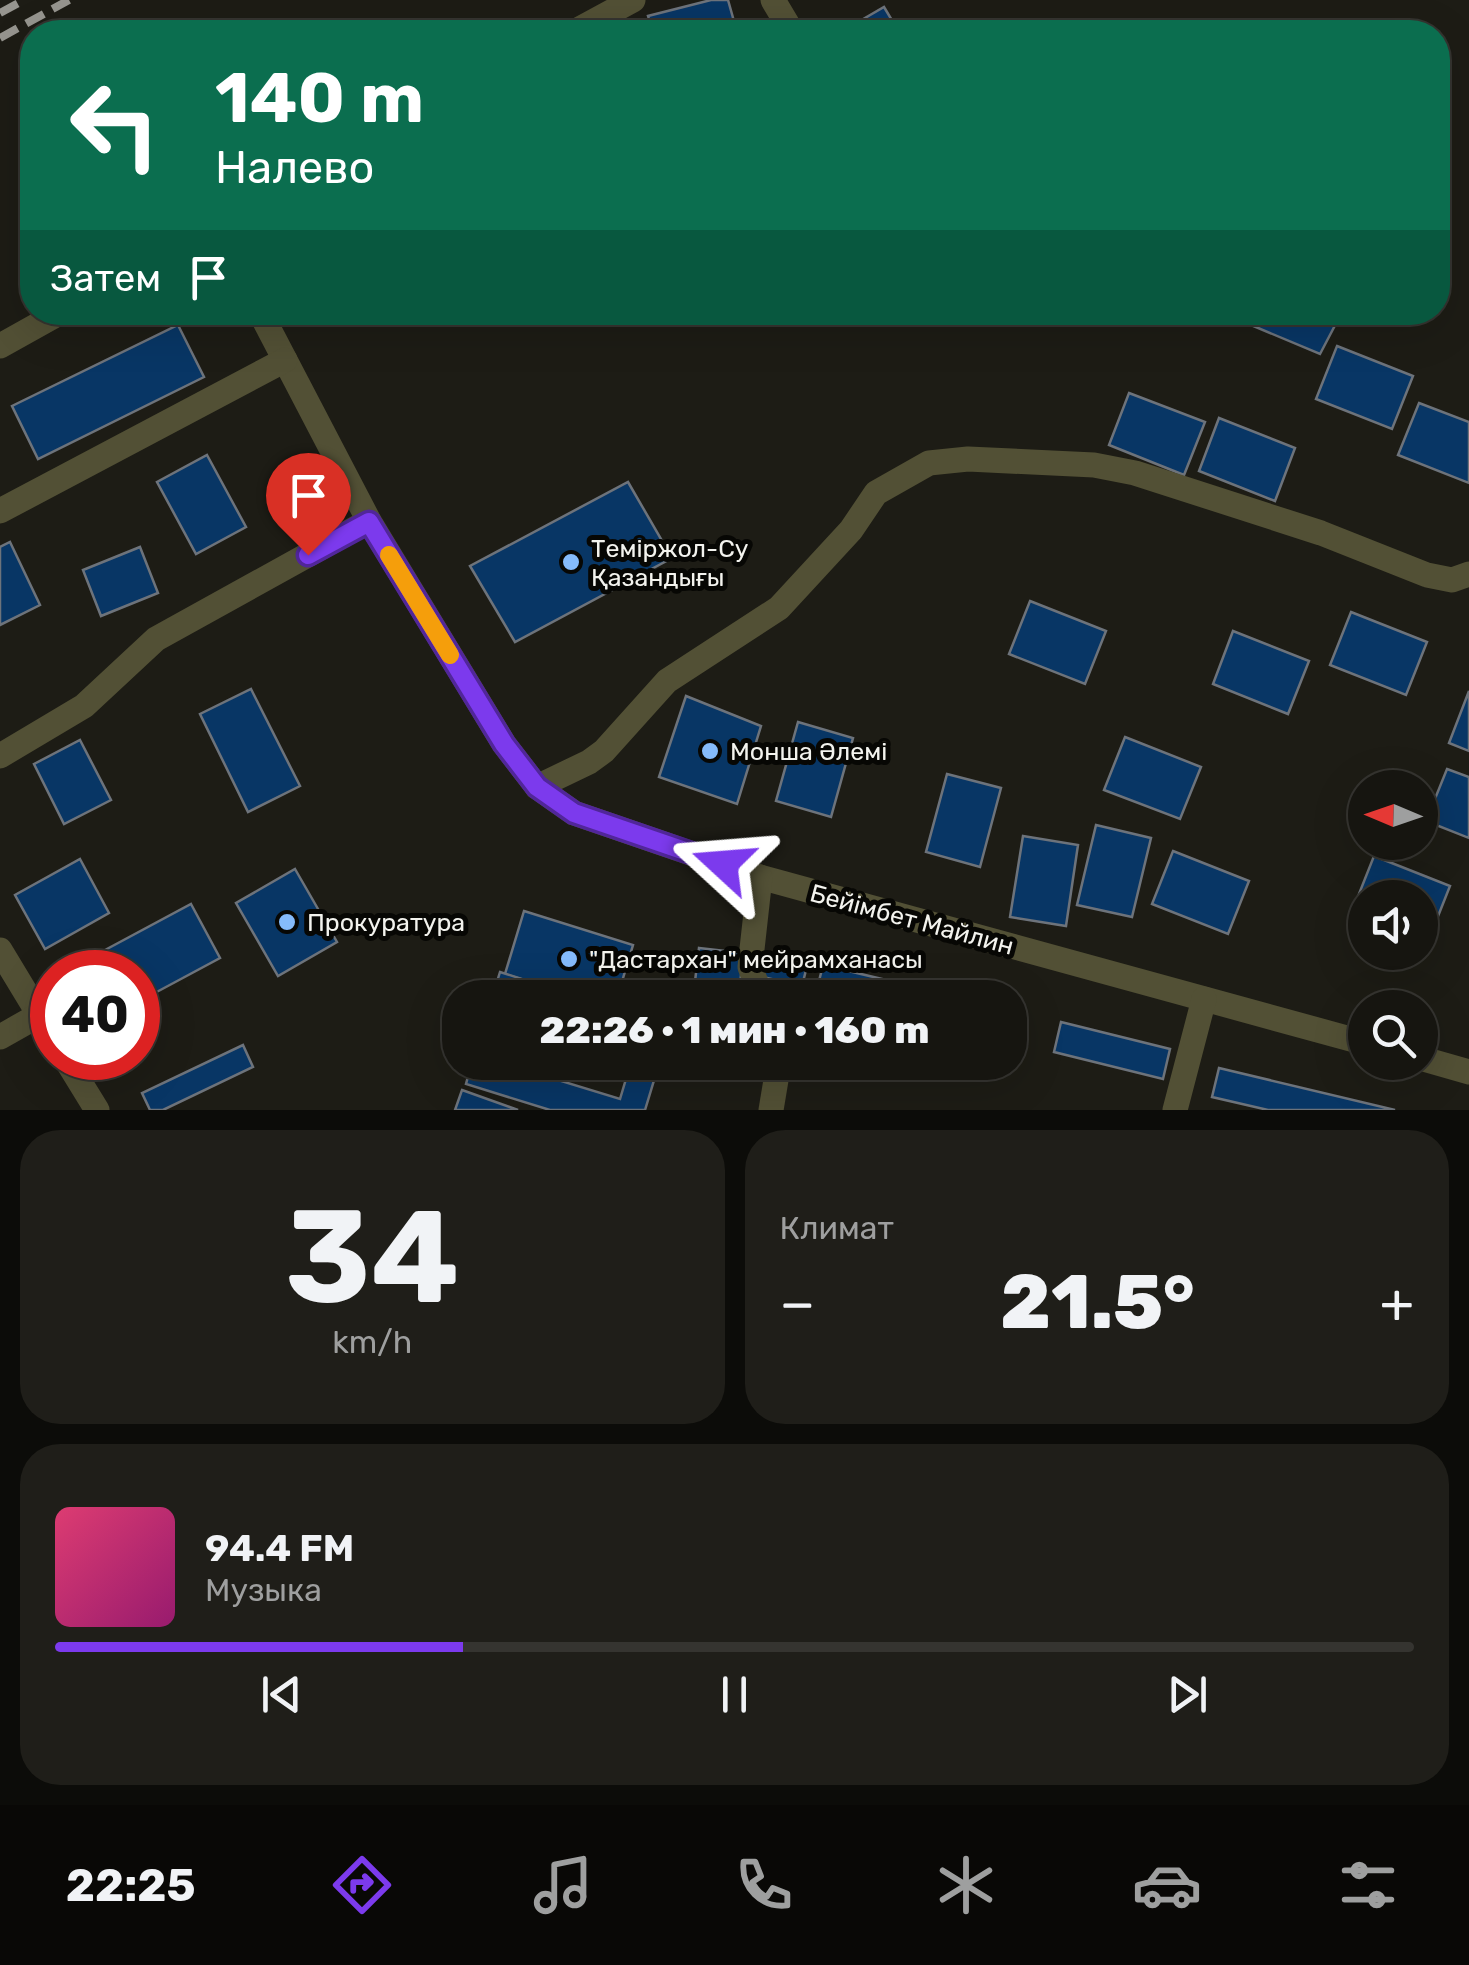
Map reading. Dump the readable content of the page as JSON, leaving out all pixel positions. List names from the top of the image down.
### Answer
{
  "streets": {
    "street": ["Бейімбет Майлин"]
  },
  "places": [
    "Теміржол-Су Қазандығы",
    "Монша Әлемі",
    "Прокуратура",
    "\"Дастархан\" мейрамханасы"
  ],
  "north": "left",
  "page": {
    "turn": ["140 m", "Налево"],
    "then": "Затем",
    "limit": "40",
    "trip": "22:26 · 1 мин · 160 m",
    "tile": [
      ["34", "km/h"],
      "Климат"
    ],
    "heat": ["−", "21.5°", "+"],
    "song": ["94.4 FM", "Музыка"],
    "tabs": "22:25"
  }
}
